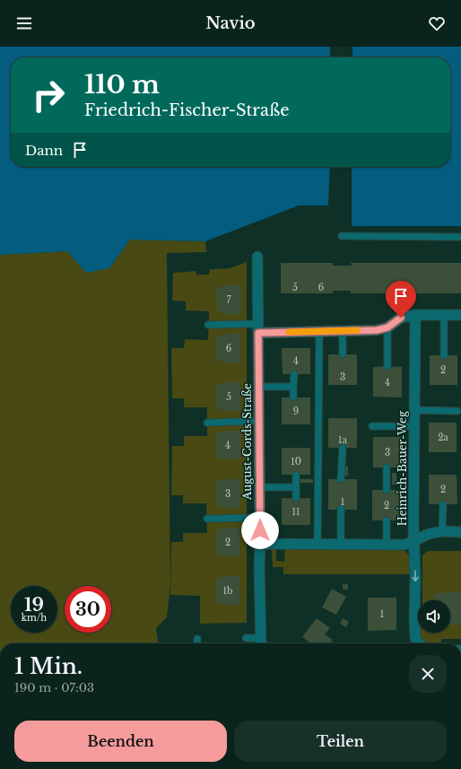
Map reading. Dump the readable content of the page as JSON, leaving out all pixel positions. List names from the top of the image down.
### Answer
{
  "streets": {
    "street": ["August-Cords-Straße", "Heinrich-Bauer-Weg"]
  },
  "house_numbers": [
    "5",
    "6",
    "7",
    "6",
    "4",
    "2",
    "3",
    "4",
    "5",
    "9",
    "2a",
    "1a",
    "4",
    "3",
    "10",
    "2",
    "3",
    "1",
    "2",
    "11",
    "2",
    "1b",
    "1"
  ],
  "page": {
    "header": "Navio",
    "turn": ["110 m", "Friedrich-Fischer-Straße"],
    "then": "Dann",
    "speed": "19 km/h",
    "limit": "30",
    "heading": ["1 Min.", "190 m · 07:03"],
    "buttons": ["Beenden", "Teilen"]
  }
}
